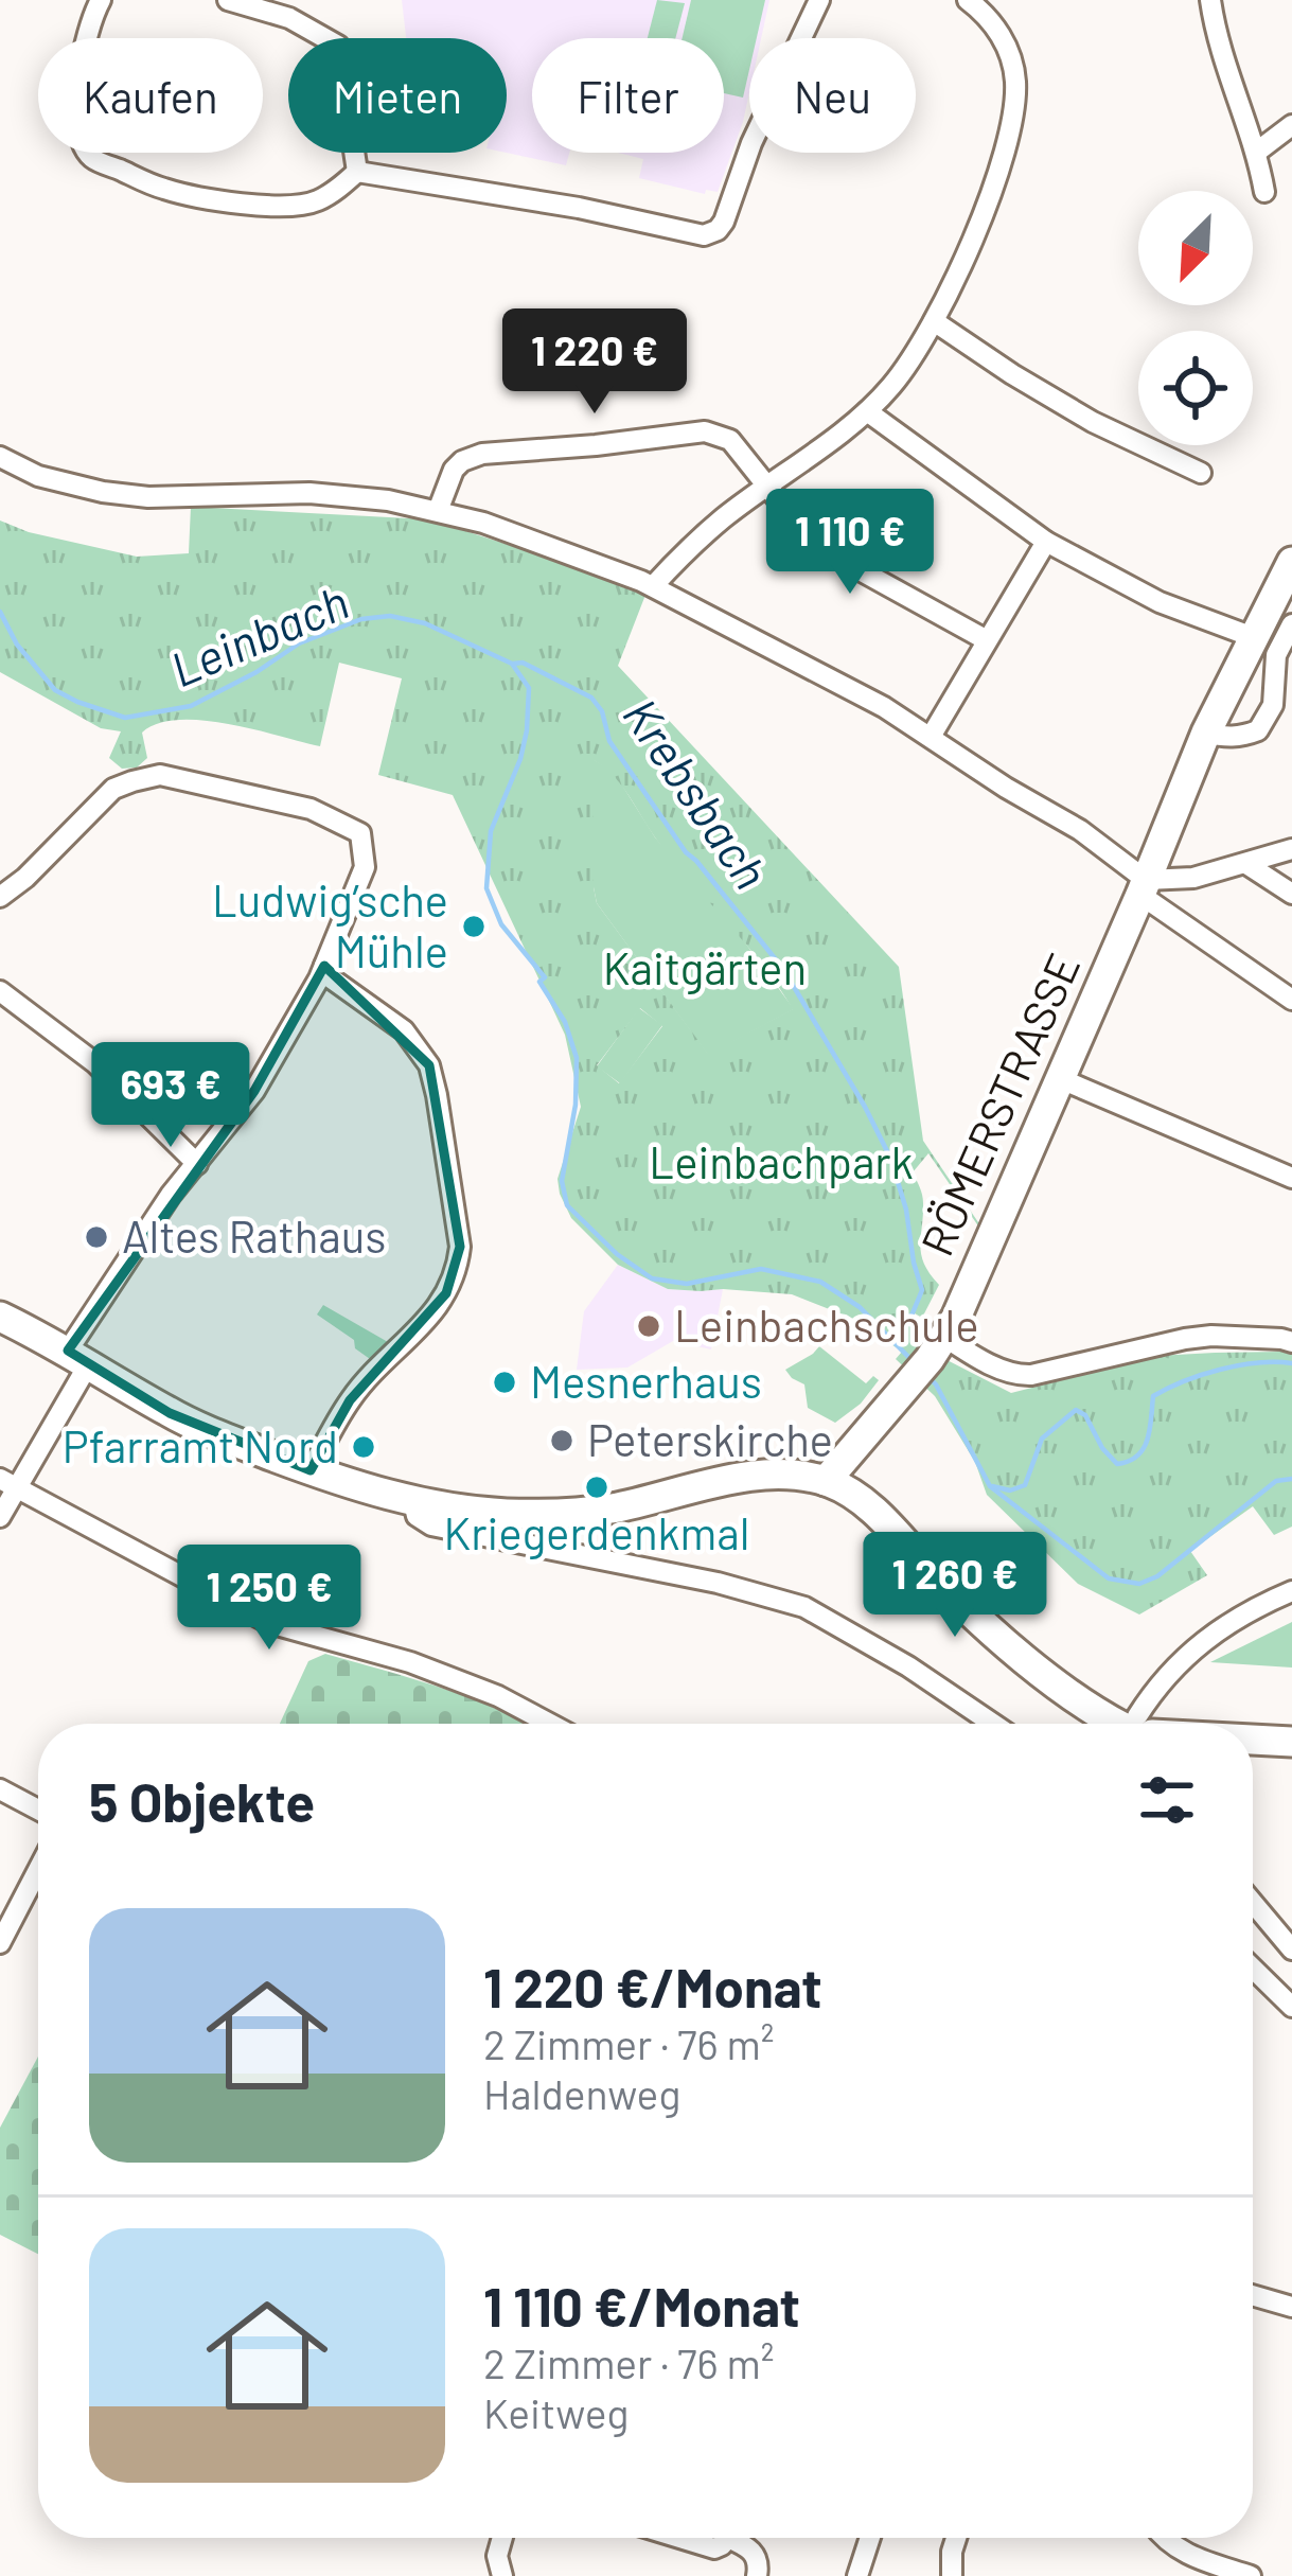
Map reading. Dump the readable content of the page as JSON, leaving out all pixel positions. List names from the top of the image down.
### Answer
{
  "streets": {
    "main road": ["RÖMERSTRASSE"]
  },
  "water": ["Leinbach", "Krebsbach"],
  "parks": ["Kaitgärten", "Leinbachpark"],
  "places": [
    "Ludwig’sche Mühle",
    "Altes Rathaus",
    "Leinbachschule",
    "Mesnerhaus",
    "Peterskirche",
    "Pfarramt Nord",
    "Kriegerdenkmal"
  ],
  "north": "bottom left",
  "page": {
    "chip": [
      "Kaufen",
      "Mieten",
      "Filter",
      "Neu"
    ],
    "price": [
      "1 220 €",
      "1 110 €",
      "693 €",
      "1 260 €",
      "1 250 €"
    ],
    "heading": "5 Objekte",
    "list": [
      {
        "name": "1 220 €/Monat",
        "note": "2 Zimmer · 76 m² · Haldenweg"
      },
      {
        "name": "1 110 €/Monat",
        "note": "2 Zimmer · 76 m² · Keitweg"
      }
    ]
  }
}
